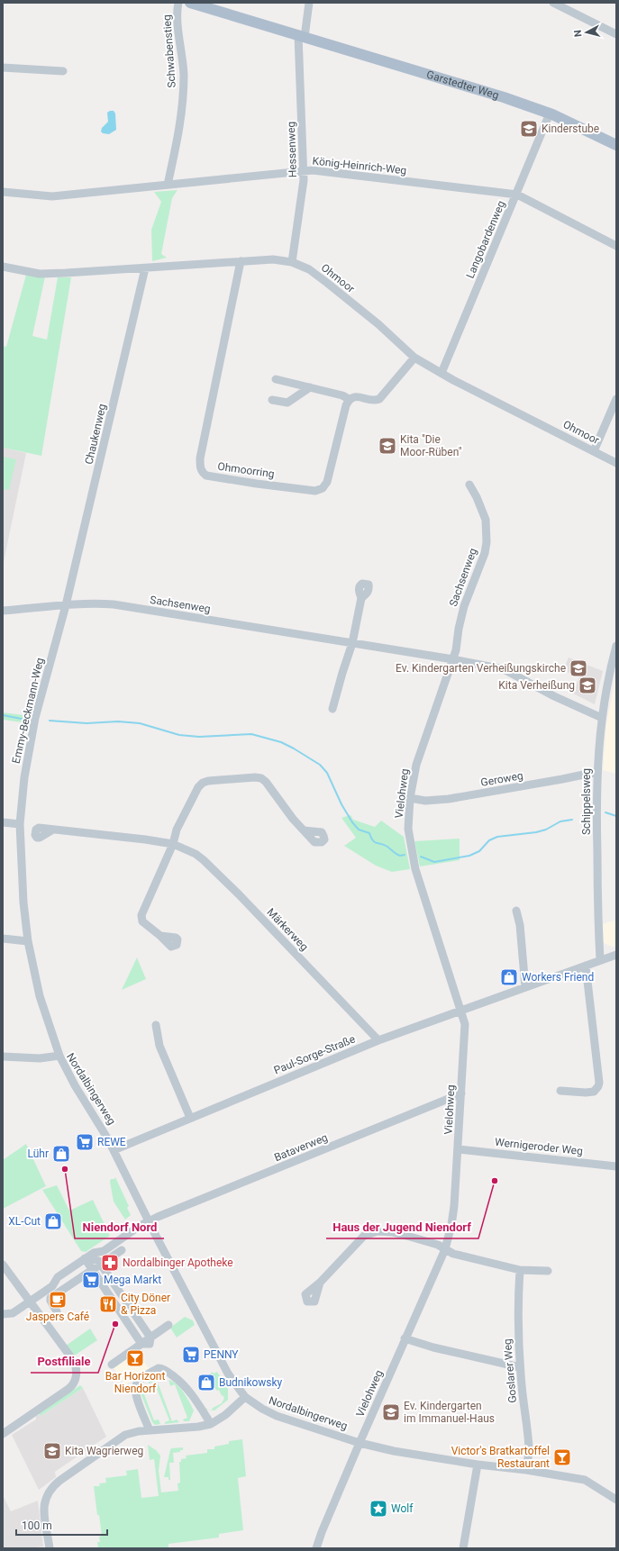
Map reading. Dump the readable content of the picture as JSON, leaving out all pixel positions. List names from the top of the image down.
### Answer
{
  "streets": {
    "main road": ["Garstedter Weg"],
    "street": [
      "Schwabenstieg",
      "Hessenweg",
      "König-Heinrich-Weg",
      "Langobardenweg",
      "Ohmoor",
      "Chaukenweg",
      "Ohmoorring",
      "Sachsenweg",
      "Emmy-Beckmann-Weg",
      "Geroweg",
      "Vielohweg",
      "Schippelsweg",
      "Märkerweg",
      "Paul-Sorge-Straße",
      "Nordalbingerweg",
      "Wernigeroder Weg",
      "Bataverweg",
      "Goslarer Weg"
    ]
  },
  "crossings": [
    ["Schwabenstieg", "König-Heinrich-Weg"],
    ["Garstedter Weg", "Hessenweg"],
    ["Garstedter Weg", "Langobardenweg"],
    ["Hessenweg", "König-Heinrich-Weg"],
    ["Hessenweg", "Ohmoor"],
    ["König-Heinrich-Weg", "Langobardenweg"],
    ["Langobardenweg", "Ohmoor"],
    ["Ohmoor", "Chaukenweg"],
    ["Ohmoor", "Ohmoorring"],
    ["Chaukenweg", "Sachsenweg"],
    ["Chaukenweg", "Emmy-Beckmann-Weg"],
    ["Sachsenweg", "Emmy-Beckmann-Weg"],
    ["Sachsenweg", "Vielohweg"],
    ["Sachsenweg", "Schippelsweg"],
    ["Emmy-Beckmann-Weg", "Nordalbingerweg"],
    ["Geroweg", "Vielohweg"],
    ["Geroweg", "Schippelsweg"],
    ["Vielohweg", "Paul-Sorge-Straße"],
    ["Vielohweg", "Nordalbingerweg"],
    ["Vielohweg", "Wernigeroder Weg"],
    ["Vielohweg", "Bataverweg"],
    ["Schippelsweg", "Paul-Sorge-Straße"],
    ["Märkerweg", "Paul-Sorge-Straße"],
    ["Paul-Sorge-Straße", "Nordalbingerweg"],
    ["Nordalbingerweg", "Bataverweg"],
    ["Nordalbingerweg", "Goslarer Weg"]
  ],
  "places": {
    "school or university": [
      "Kinderstube",
      "Kita \"Die Moor-Rüben\"",
      "Ev. Kindergarten Verheißungskirche",
      "Kita Verheißung",
      "Ev. Kindergarten im Immanuel-Haus",
      "Kita Wagrierweg"
    ],
    "shop": [
      "Workers Friend",
      "Lühr",
      "XL-Cut",
      "Budnikowsky"
    ],
    "supermarket": ["REWE", "Mega Markt", "PENNY"],
    "other": ["Niendorf Nord", "Haus der Jugend Niendorf", "Postfiliale"],
    "pharmacy": ["Nordalbinger Apotheke"],
    "cafe": ["Jaspers Café"],
    "restaurant": ["City Döner & Pizza"],
    "bar": ["Bar Horizont Niendorf", "Victor's Bratkartoffel Restaurant"],
    "place": ["Wolf"]
  },
  "scale_bar": "100 m",
  "north": "left"
}
